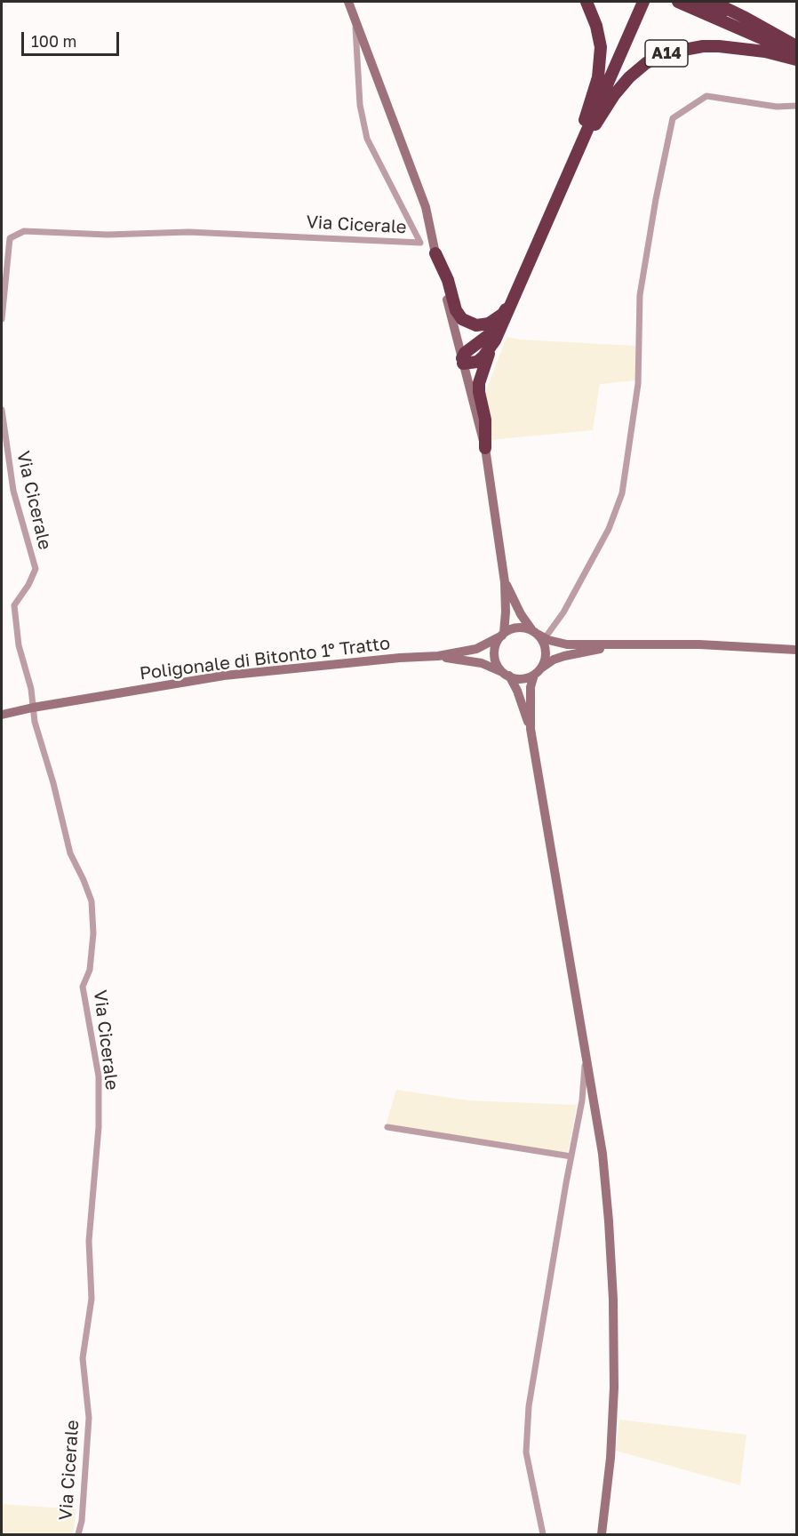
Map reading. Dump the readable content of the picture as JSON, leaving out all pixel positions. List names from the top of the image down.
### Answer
{
  "streets": {
    "highway": ["A14"],
    "main road": ["Poligonale di Bitonto 1° Tratto"],
    "street": ["Via Cicerale"]
  },
  "crossings": [
    ["Via Cicerale", "Poligonale di Bitonto 1° Tratto"]
  ],
  "scale_bar": "100 m"
}
